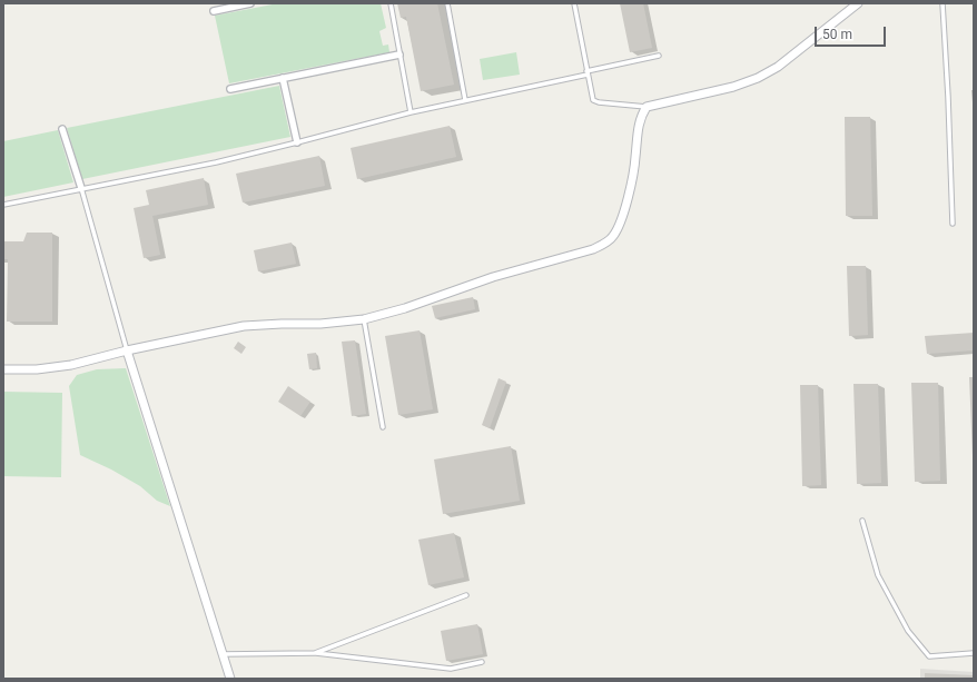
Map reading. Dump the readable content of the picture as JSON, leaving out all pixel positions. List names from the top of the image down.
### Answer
{
  "scale_bar": "50 m"
}
